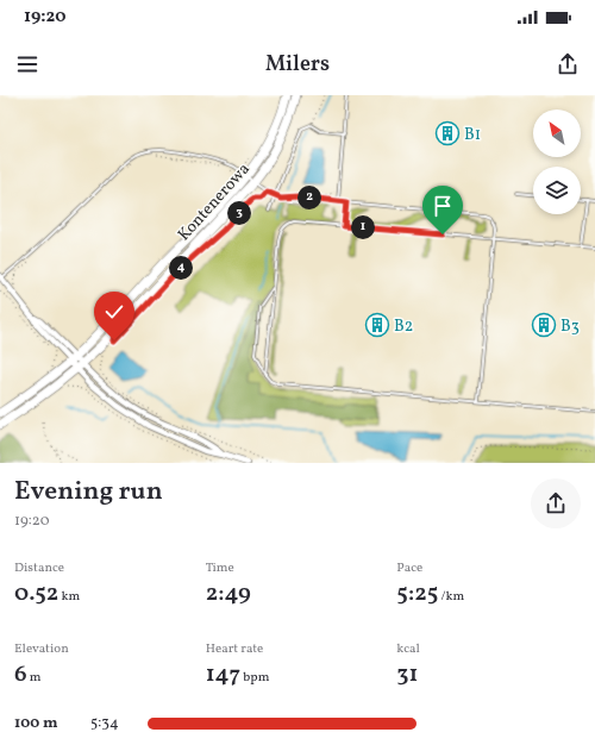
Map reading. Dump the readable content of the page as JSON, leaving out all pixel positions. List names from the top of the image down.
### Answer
{
  "streets": {
    "main road": ["Kontenerowa"]
  },
  "places": {
    "building": ["B1", "B2", "B3"]
  },
  "north": "top left",
  "page": {
    "status": "19:20",
    "header": "Milers",
    "pins": [
      "2",
      "3",
      "1",
      "4"
    ],
    "heading": ["Evening run", "19:20"],
    "stats": [
      ["Distance", "0.52 km"],
      ["Time", "2:49"],
      ["Pace", "5:25 /km"],
      ["Elevation", "6 m"],
      ["Heart rate", "147 bpm"],
      ["kcal", "31"]
    ],
    "list": [
      {
        "name": "100 m",
        "note": "5:34"
      }
    ]
  }
}
